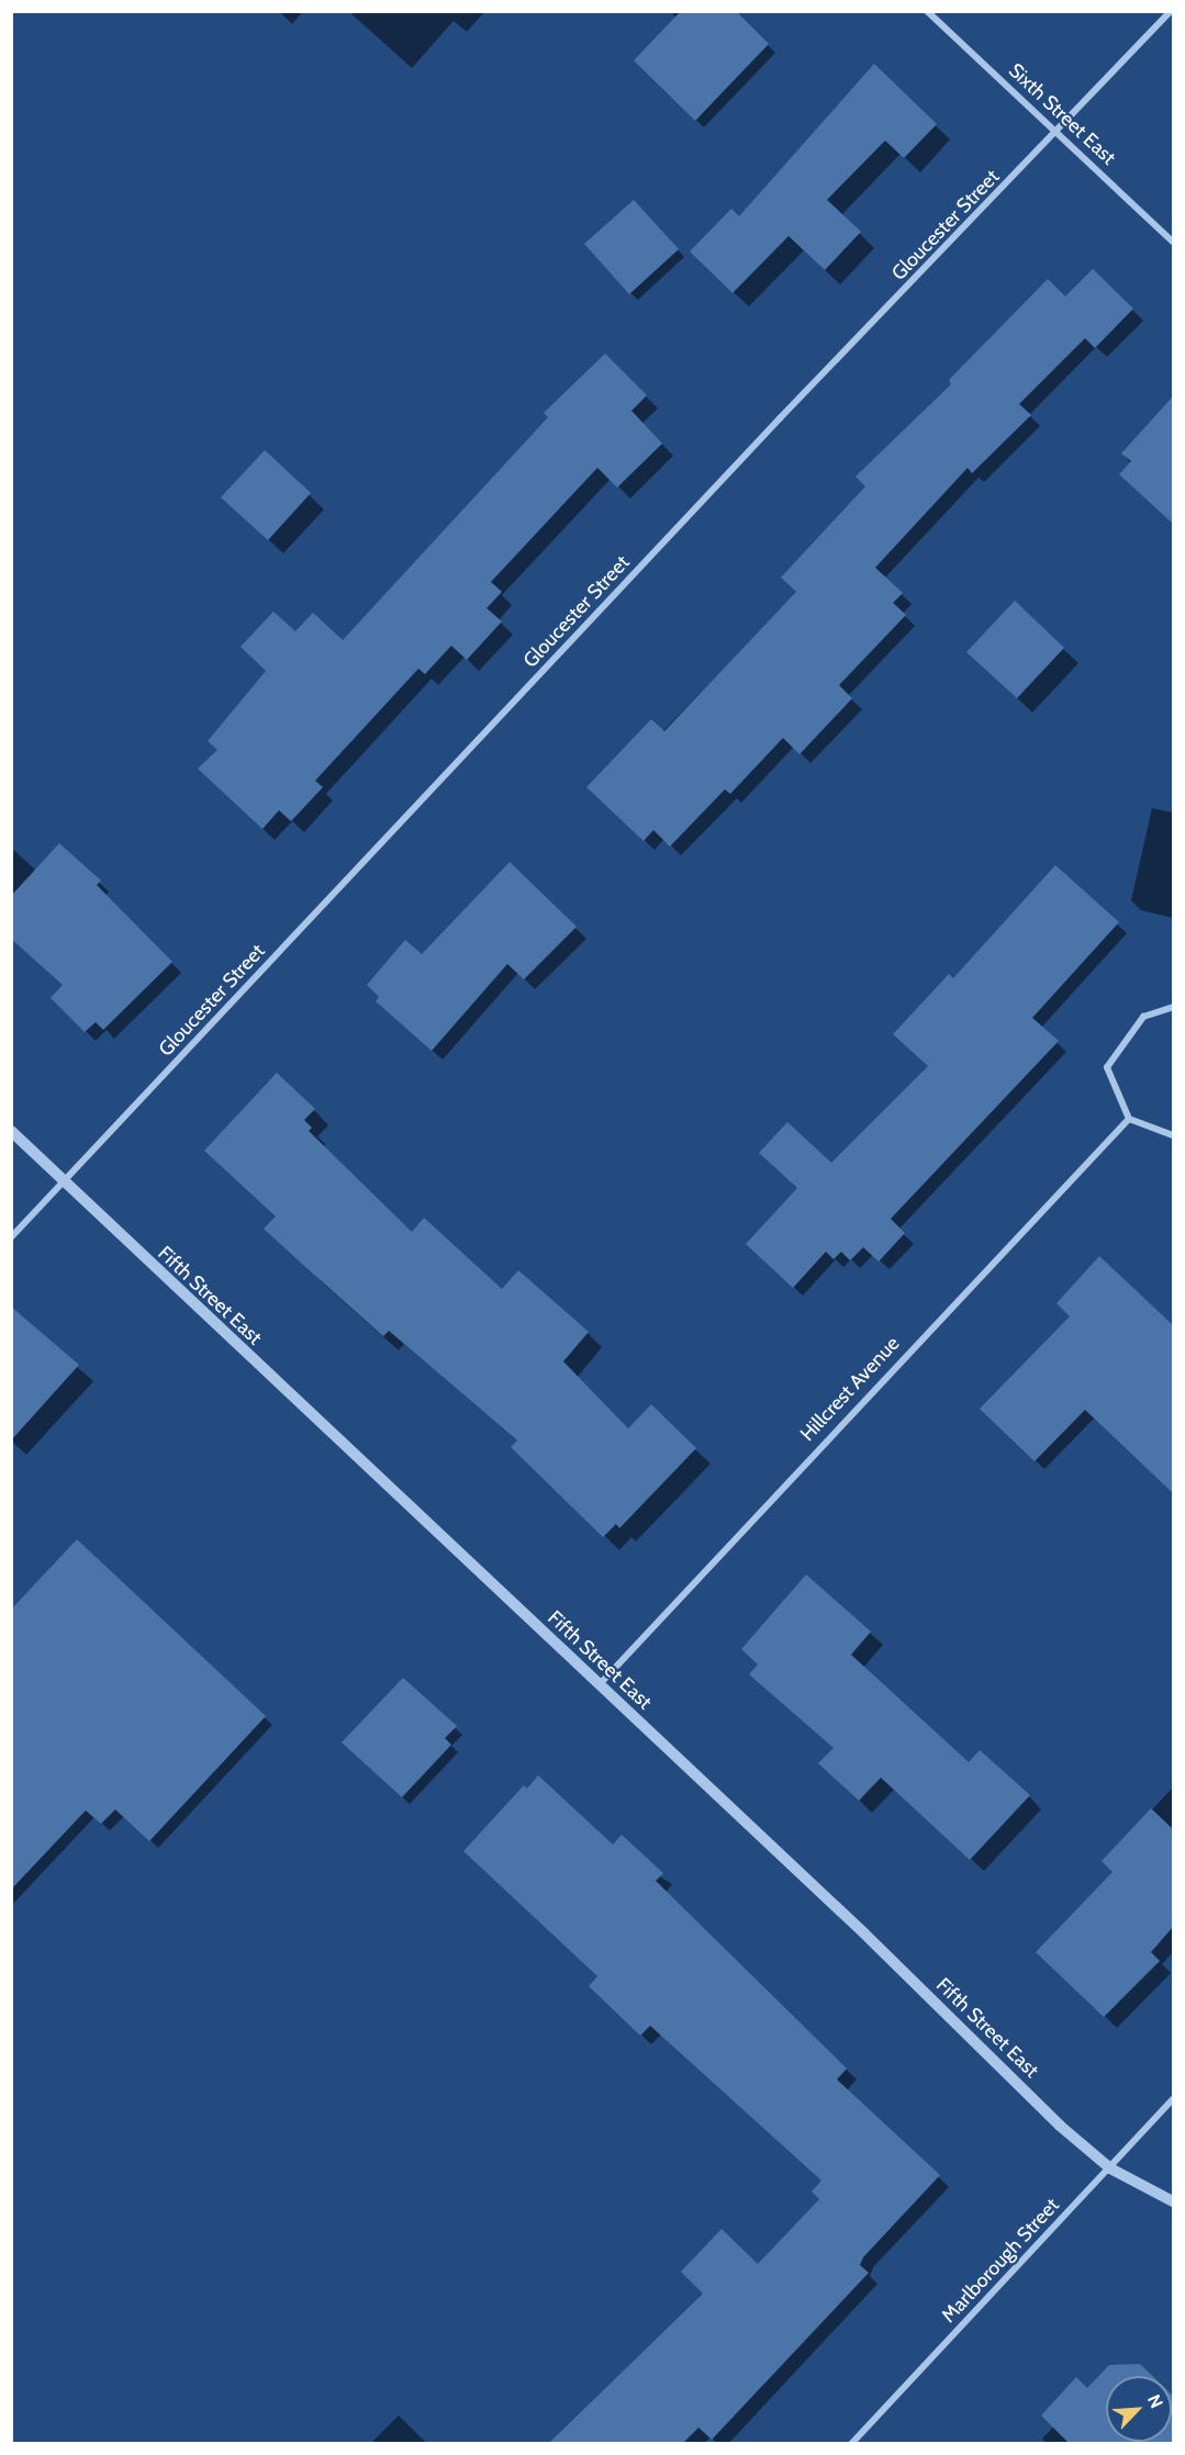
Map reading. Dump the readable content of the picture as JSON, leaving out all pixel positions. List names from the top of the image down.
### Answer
{
  "streets": {
    "street": [
      "Sixth Street East",
      "Gloucester Street",
      "Fifth Street East",
      "Hillcrest Avenue",
      "Marlborough Street"
    ]
  },
  "crossings": [
    ["Sixth Street East", "Gloucester Street"],
    ["Gloucester Street", "Fifth Street East"],
    ["Fifth Street East", "Hillcrest Avenue"],
    ["Fifth Street East", "Marlborough Street"]
  ],
  "north": "top right"
}
